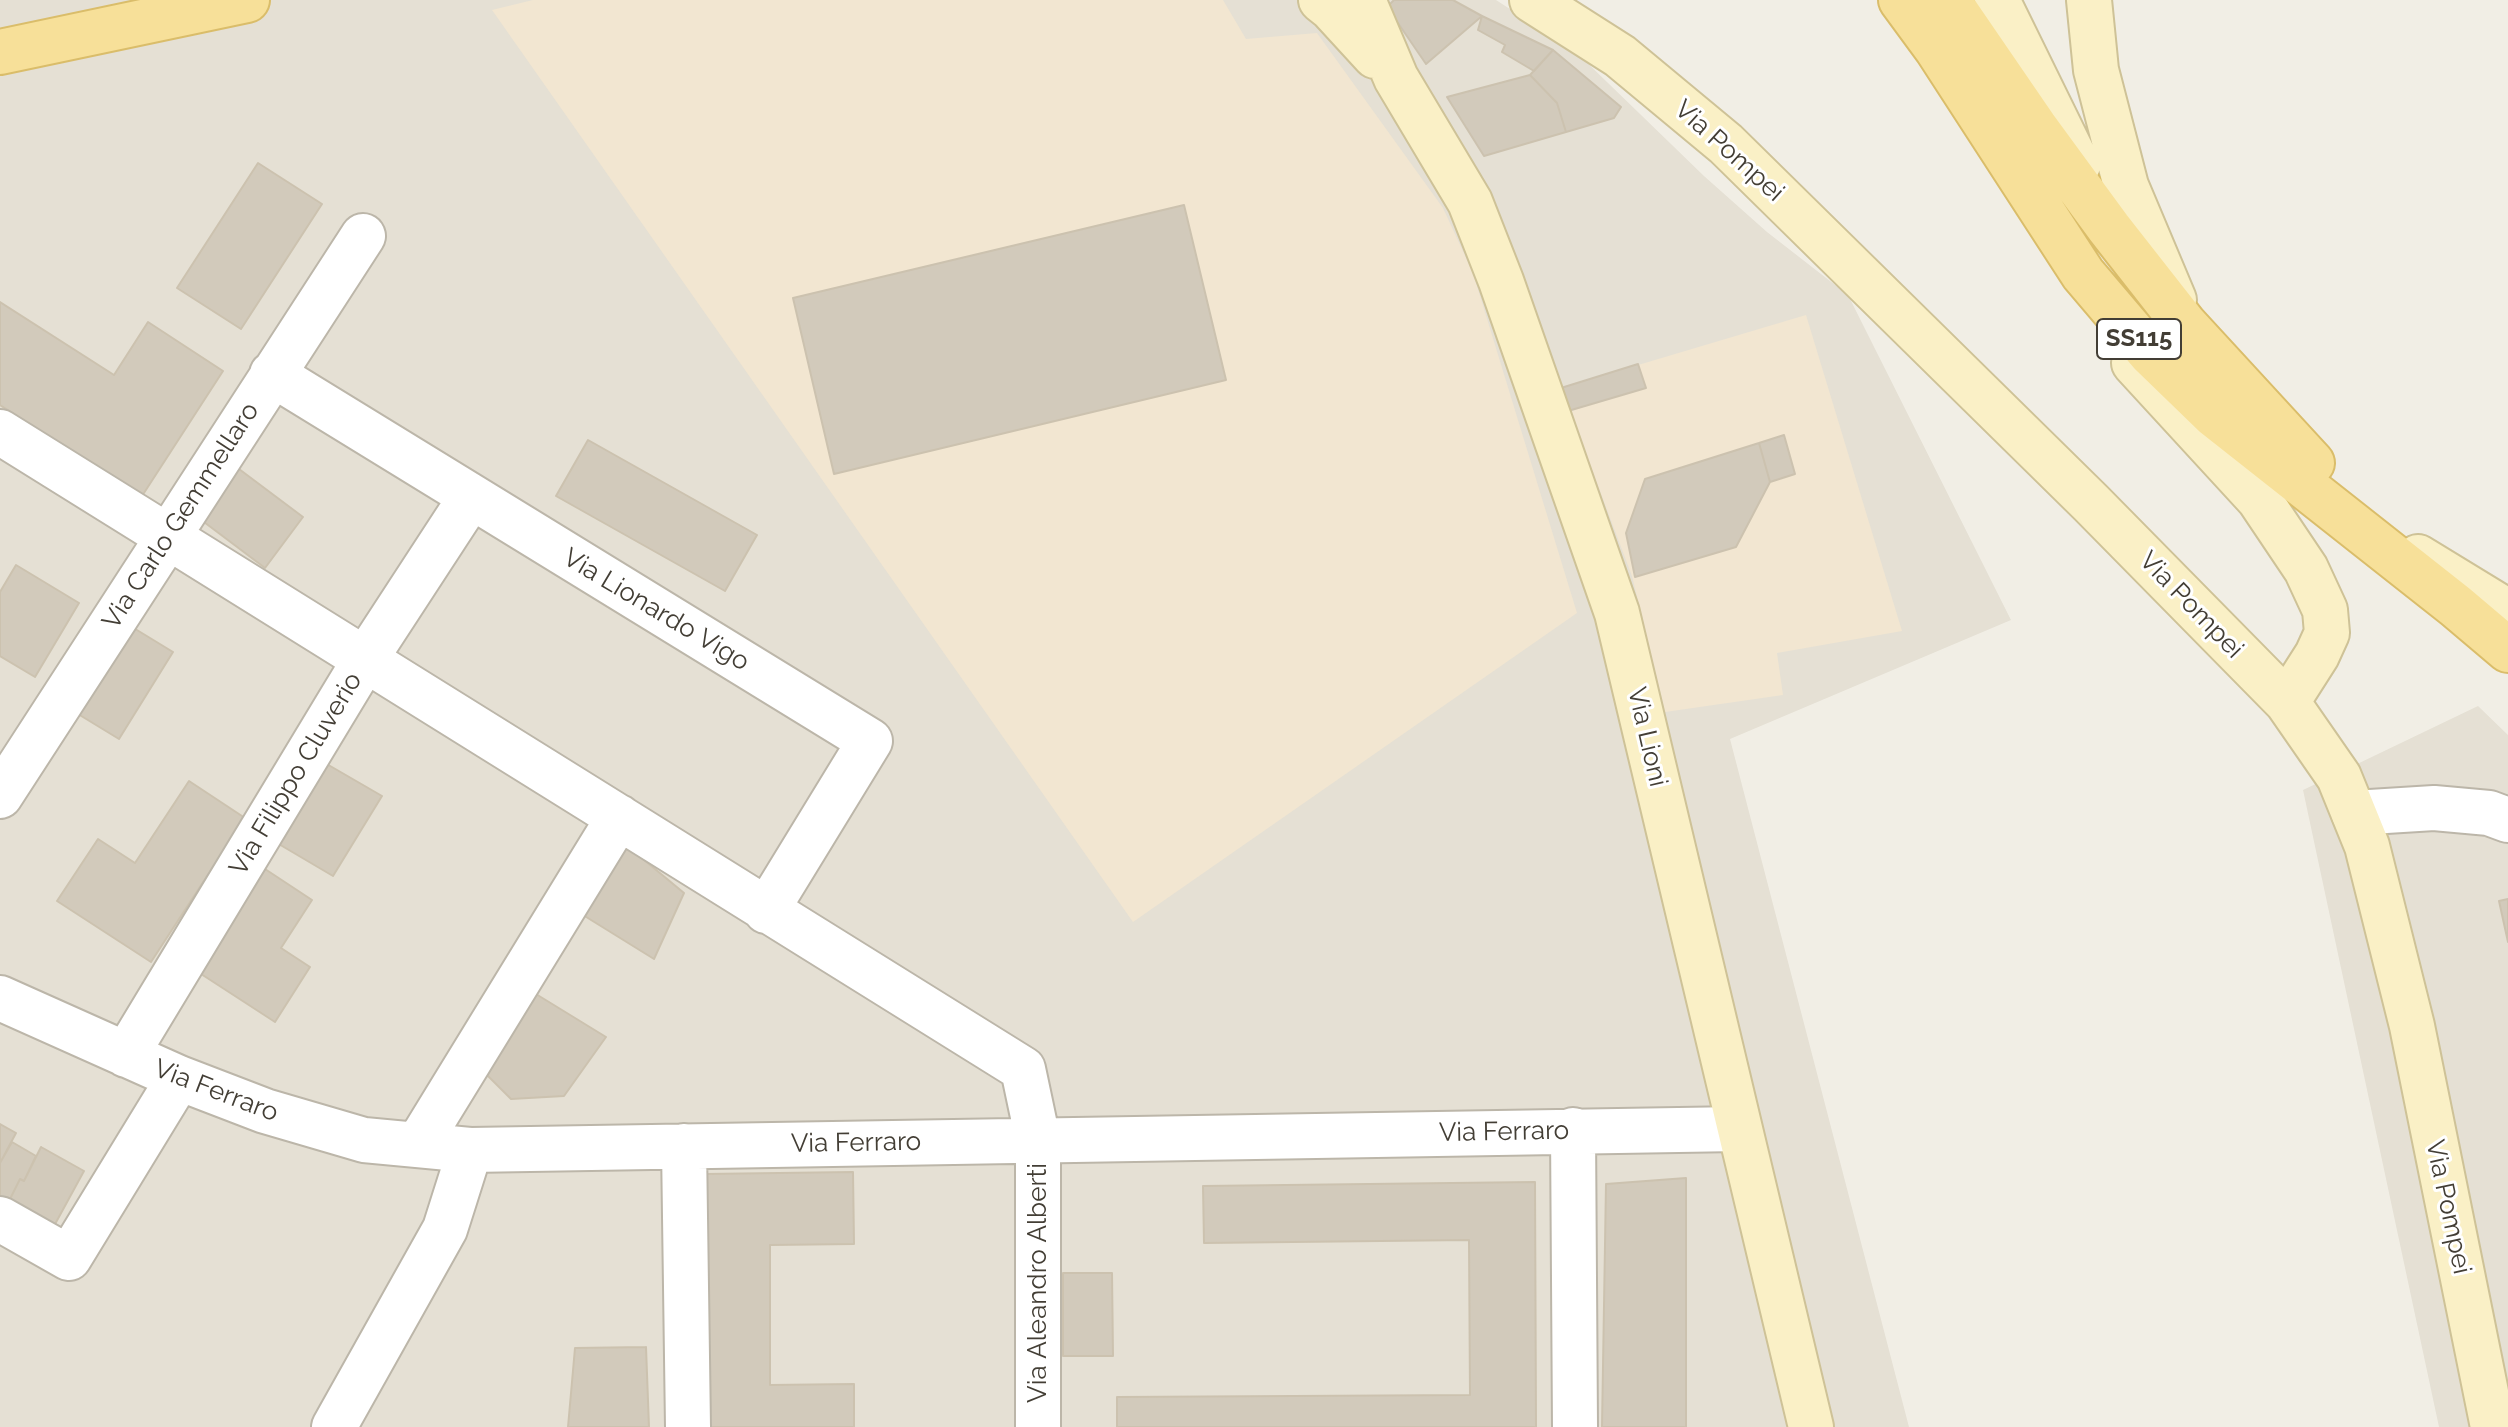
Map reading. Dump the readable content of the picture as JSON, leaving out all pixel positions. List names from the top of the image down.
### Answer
{
  "streets": {
    "main road": ["SS115"],
    "street": [
      "Via Pompei",
      "Via Carlo Gemmellaro",
      "Via Lionardo Vigo",
      "Via Lioni",
      "Via Filippo Cluverio",
      "Via Ferraro",
      "Via Aleandro Alberti"
    ]
  },
  "crossings": [
    ["Via Carlo Gemmellaro", "Via Lionardo Vigo"],
    ["Via Lionardo Vigo", "Via Filippo Cluverio"],
    ["Via Lioni", "Via Ferraro"],
    ["Via Filippo Cluverio", "Via Ferraro"],
    ["Via Ferraro", "Via Aleandro Alberti"]
  ]
}
